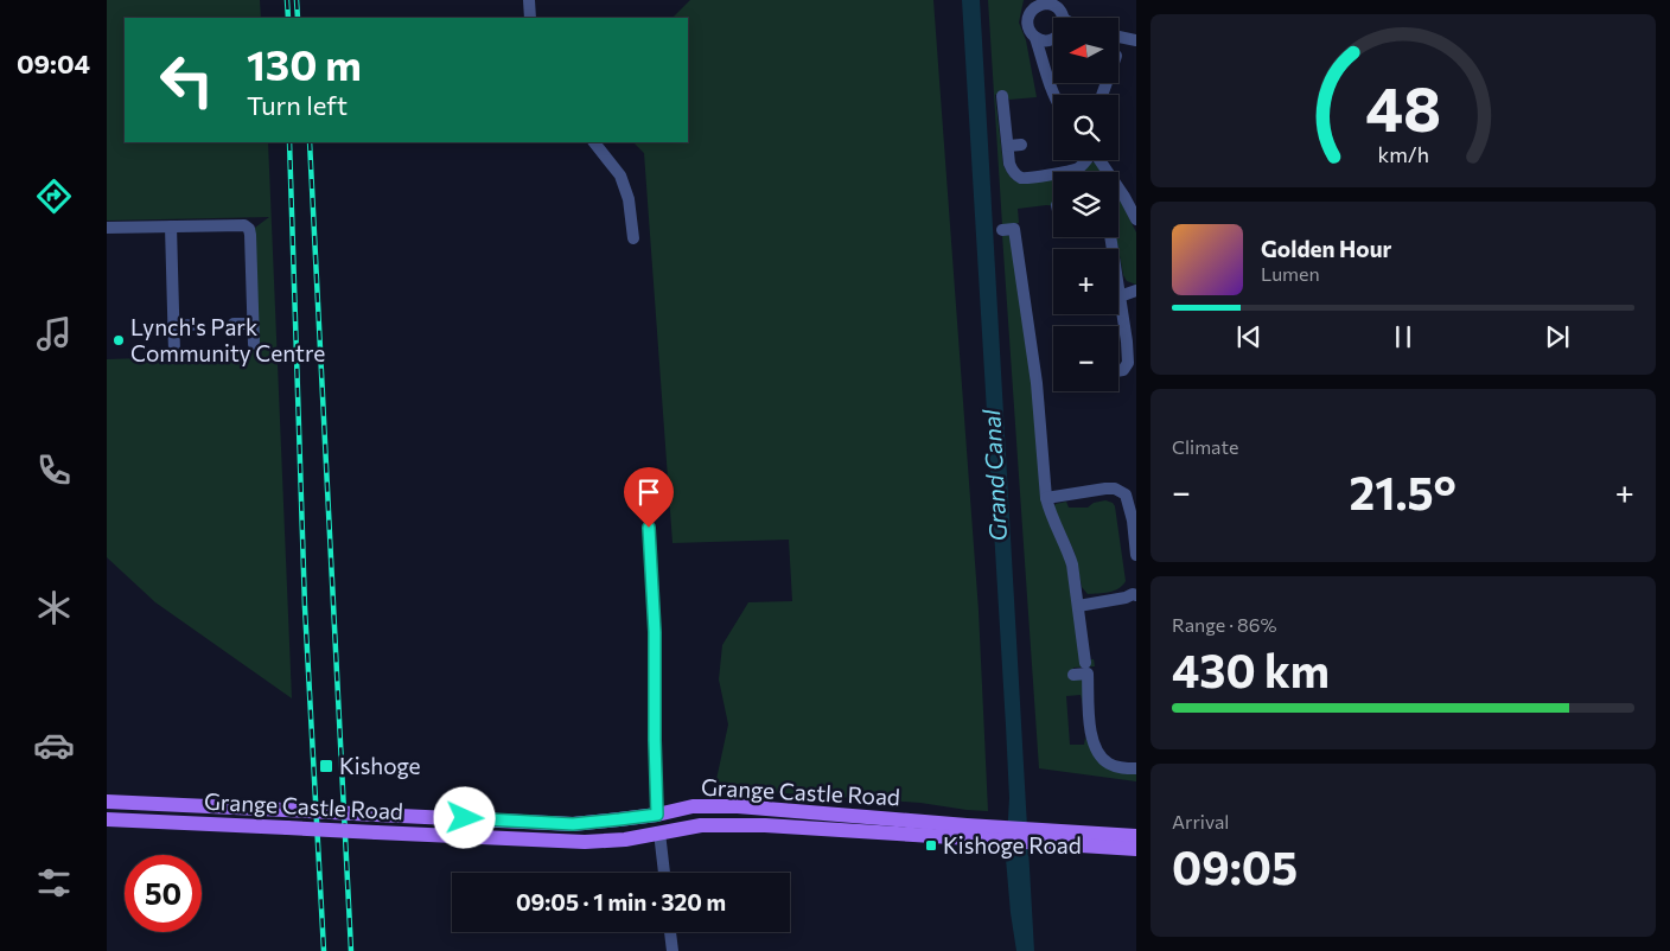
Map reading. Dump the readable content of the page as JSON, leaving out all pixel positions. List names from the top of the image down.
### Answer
{
  "streets": {
    "main road": ["Grange Castle Road"]
  },
  "water": ["Grand Canal"],
  "places": {
    "other": ["Lynch's Park Community Centre"],
    "transit": ["Kishoge", "Kishoge Road"]
  },
  "north": "left",
  "page": {
    "tabs": "09:04",
    "map_buttons": ["+", "−"],
    "turn": ["130 m", "Turn left"],
    "song": ["Golden Hour", "Lumen"],
    "tile": [
      "Climate",
      ["Range · 86%", "430 km"],
      ["Arrival", "09:05"]
    ],
    "heat": ["−", "21.5°", "+"],
    "limit": "50",
    "trip": "09:05 · 1 min · 320 m",
    "gauge": ["48", "km/h"]
  }
}
